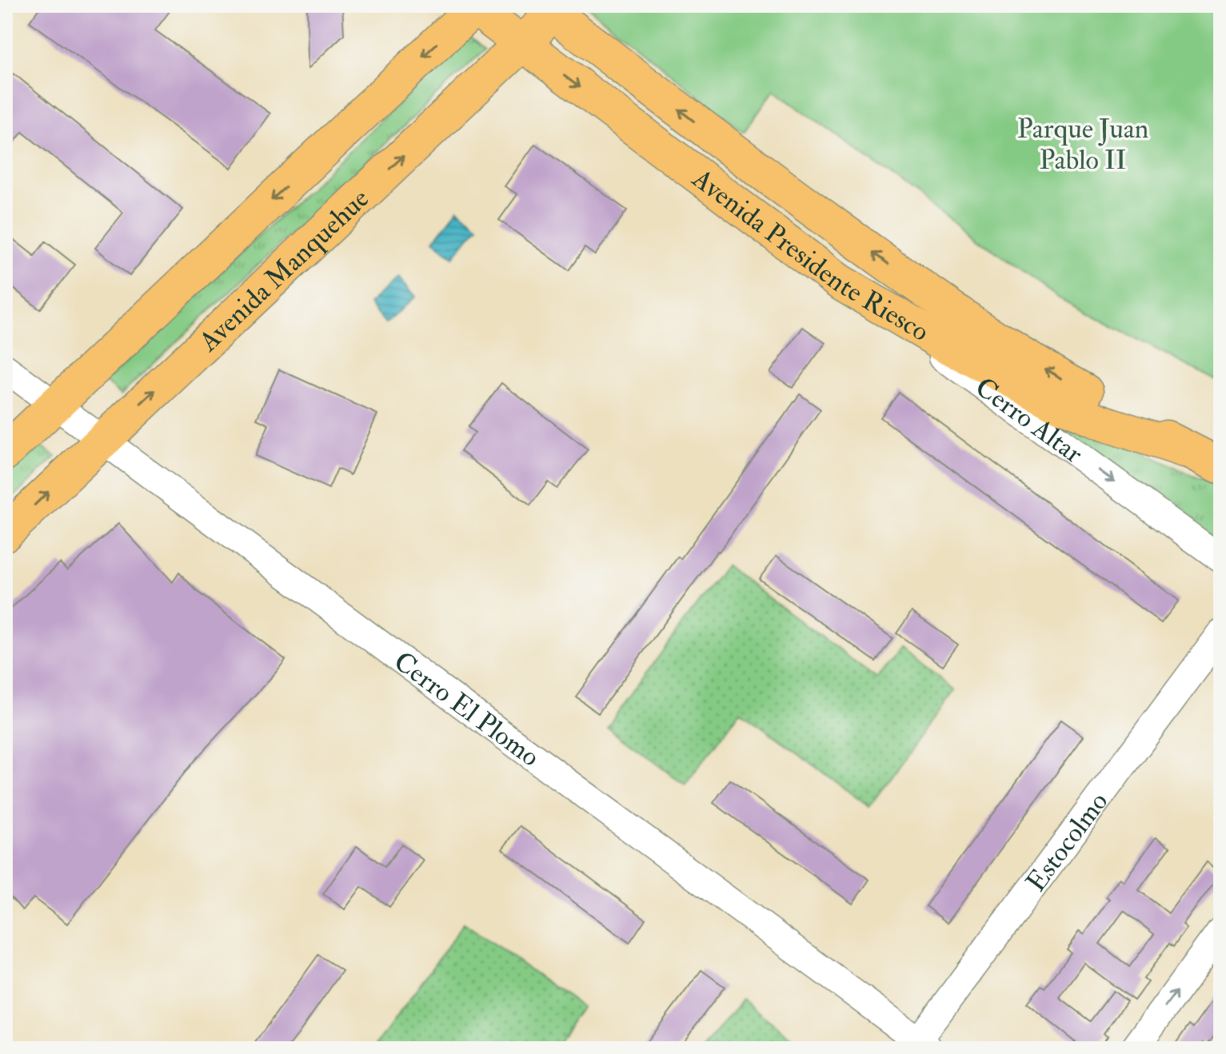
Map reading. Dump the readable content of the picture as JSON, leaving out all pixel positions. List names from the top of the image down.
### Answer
{
  "streets": {
    "main road": ["Avenida Presidente Riesco", "Avenida Manquehue"],
    "street": ["Cerro Altar", "Cerro El Plomo", "Estocolmo"]
  },
  "crossings": [
    ["Avenida Presidente Riesco", "Avenida Manquehue"],
    ["Avenida Presidente Riesco", "Cerro Altar"],
    ["Avenida Manquehue", "Cerro El Plomo"],
    ["Cerro El Plomo", "Estocolmo"]
  ],
  "one_way": ["Cerro Altar"],
  "parks": ["Parque Juan Pablo II"]
}
